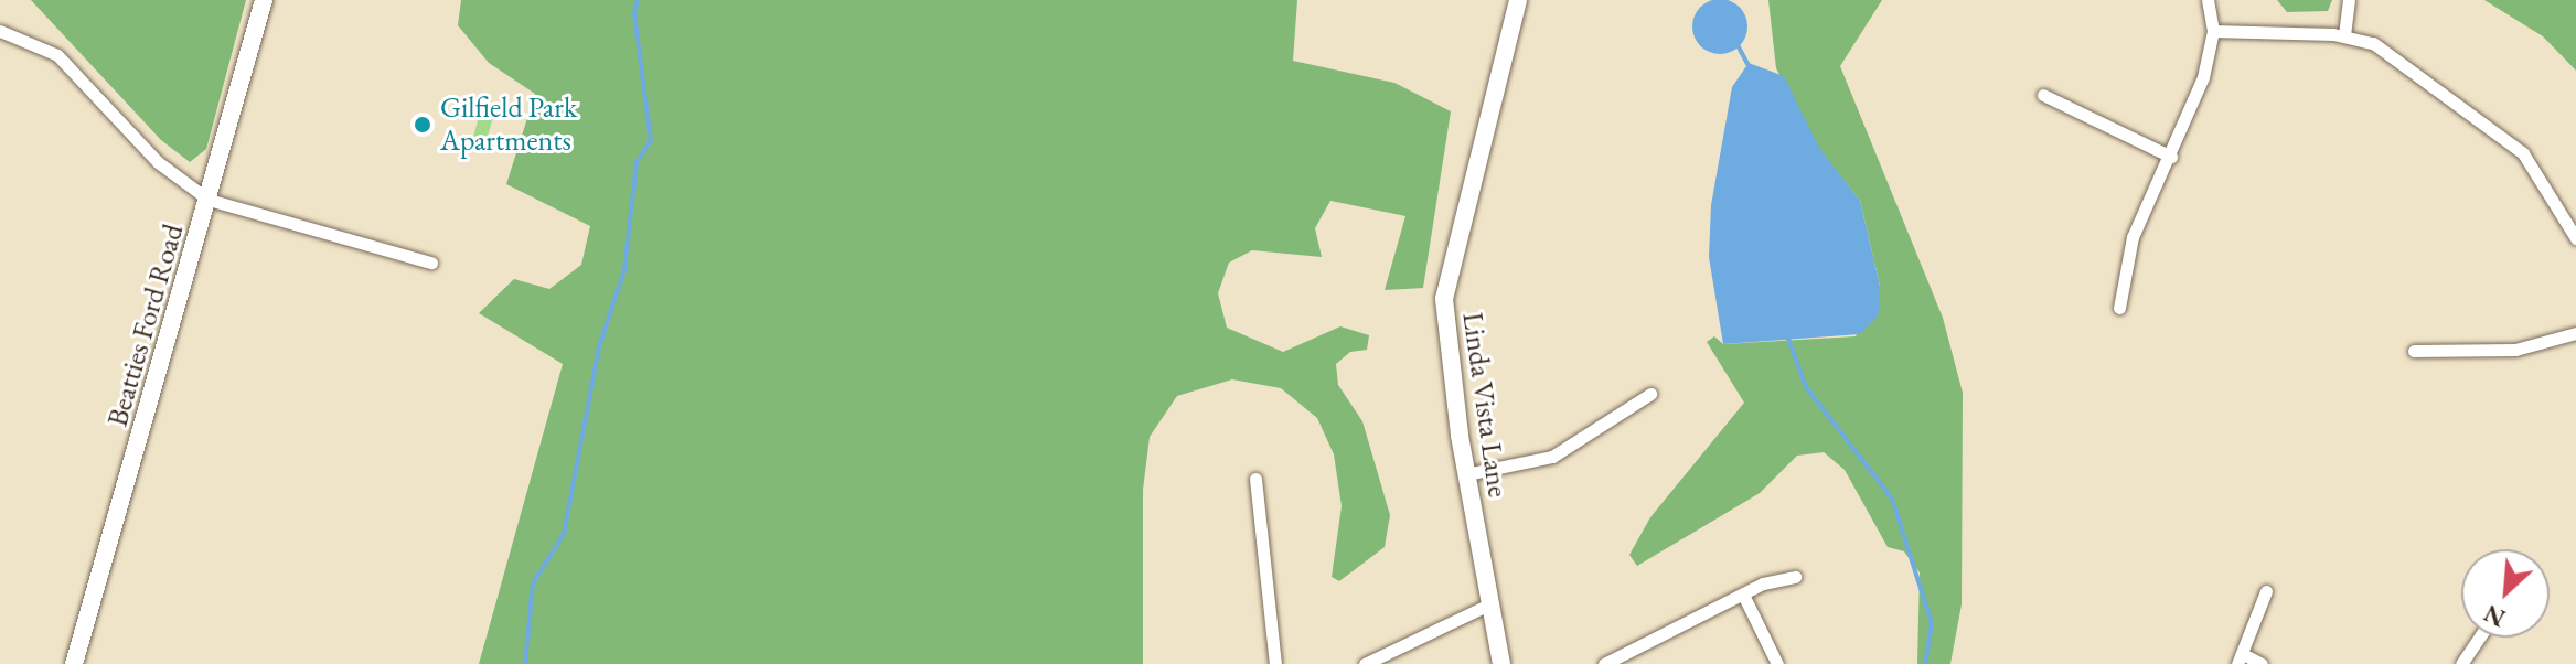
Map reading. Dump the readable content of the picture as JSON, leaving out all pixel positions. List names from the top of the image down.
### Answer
{
  "streets": {
    "main road": ["Beatties Ford Road", "Linda Vista Lane"]
  },
  "places": ["Gilfield Park Apartments"],
  "north": "bottom left"
}
